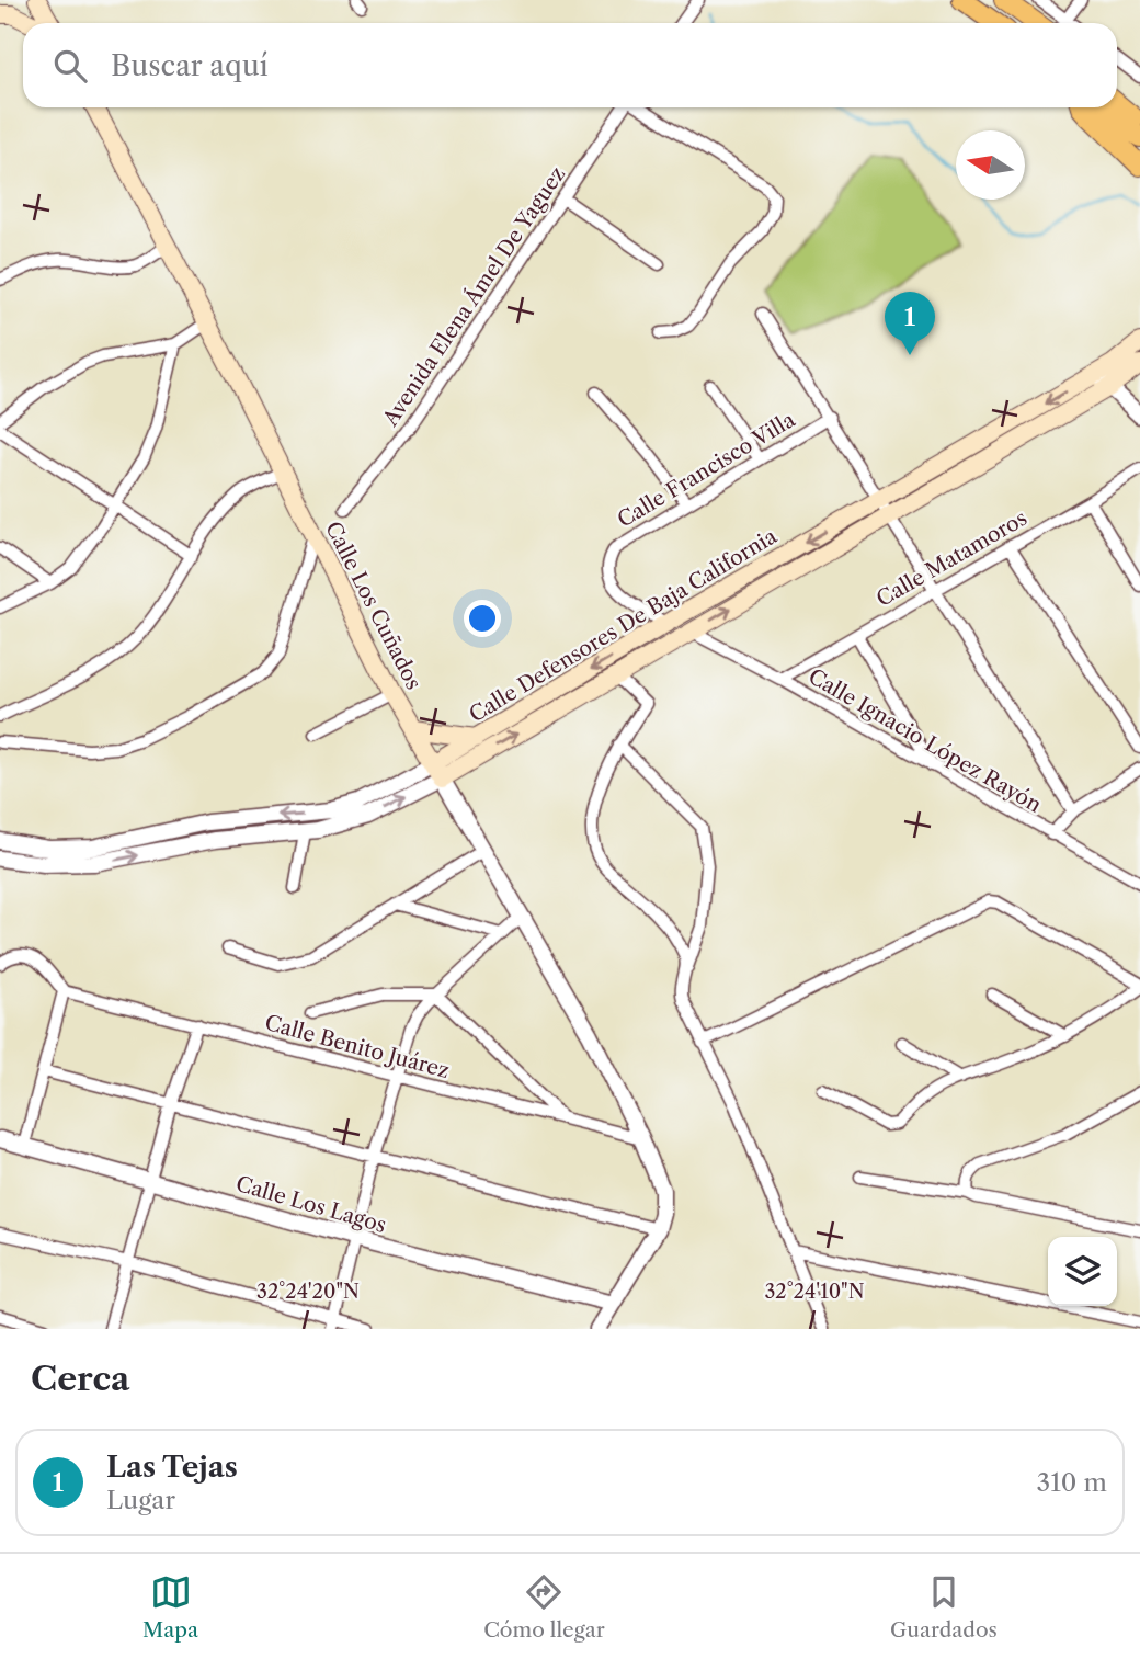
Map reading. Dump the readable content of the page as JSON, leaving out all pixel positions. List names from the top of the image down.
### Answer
{
  "streets": {
    "main road": ["Calle Los Cuñados", "Calle Defensores De Baja California"],
    "street": [
      "Avenida Elena Ámel De Yaguez",
      "Calle Francisco Villa",
      "Calle Matamoros",
      "Calle Ignacio López Rayón",
      "Calle Benito Juárez",
      "Calle Los Lagos"
    ]
  },
  "crossings": [
    ["Calle Francisco Villa", "Calle Defensores De Baja California"],
    ["Calle Matamoros", "Calle Ignacio López Rayón"],
    ["Calle Los Cuñados", "Calle Defensores De Baja California"],
    ["Calle Los Cuñados", "Calle Benito Juárez"],
    ["Calle Los Cuñados", "Calle Los Lagos"],
    ["Calle Defensores De Baja California", "Calle Ignacio López Rayón"]
  ],
  "north": "left",
  "page": {
    "search": "Buscar aquí",
    "pins": "1",
    "heading": "Cerca",
    "list": [
      {
        "mark": "1",
        "name": "Las Tejas",
        "note": "Lugar",
        "value": "310 m"
      }
    ],
    "nav": ["Mapa", "Cómo llegar", "Guardados"]
  },
  "coordinates": ["32°24'20\"N", "32°24'10\"N"]
}
